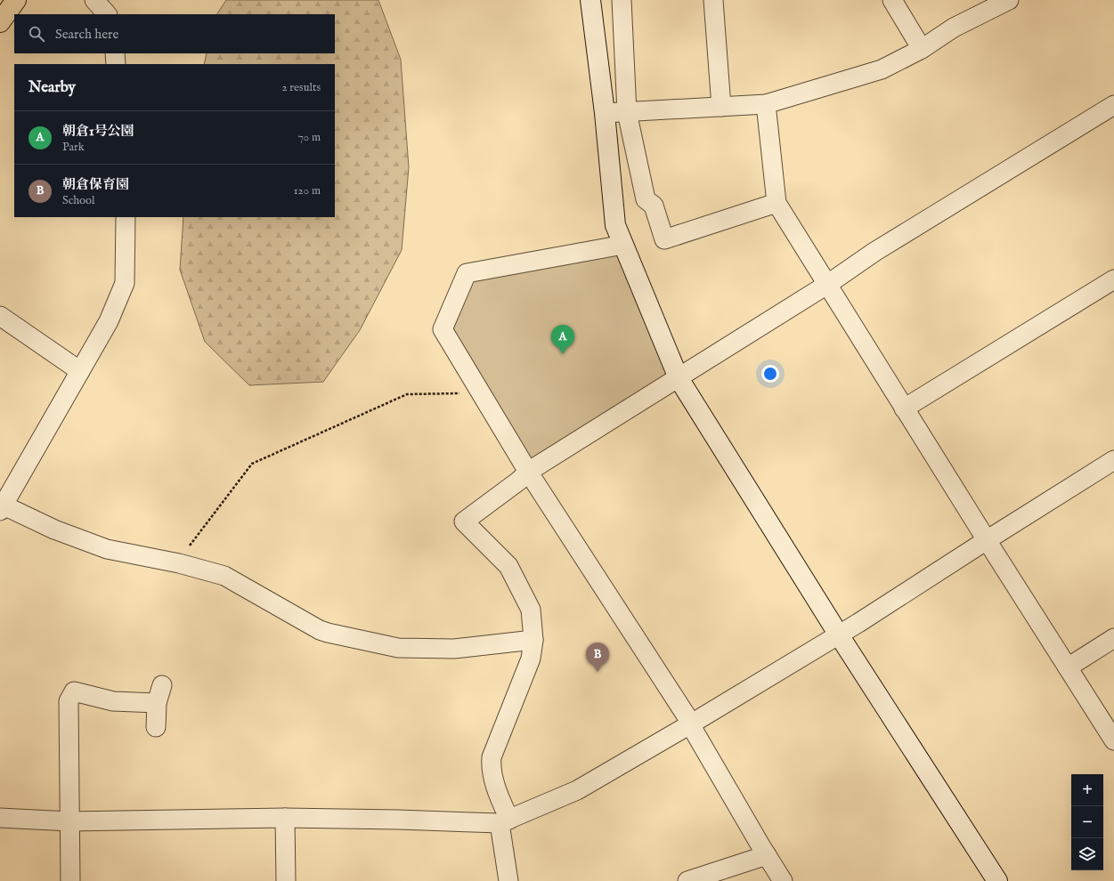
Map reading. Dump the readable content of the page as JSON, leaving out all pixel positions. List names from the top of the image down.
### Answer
{
  "page": {
    "search": "Search here",
    "heading": ["Nearby", "2 results"],
    "list": [
      {
        "mark": "A",
        "name": "朝倉1号公園",
        "note": "Park",
        "value": "70 m"
      },
      {
        "mark": "B",
        "name": "朝倉保育園",
        "note": "School",
        "value": "120 m"
      }
    ],
    "pins": ["A", "B"],
    "map_buttons": ["+", "−"]
  }
}
